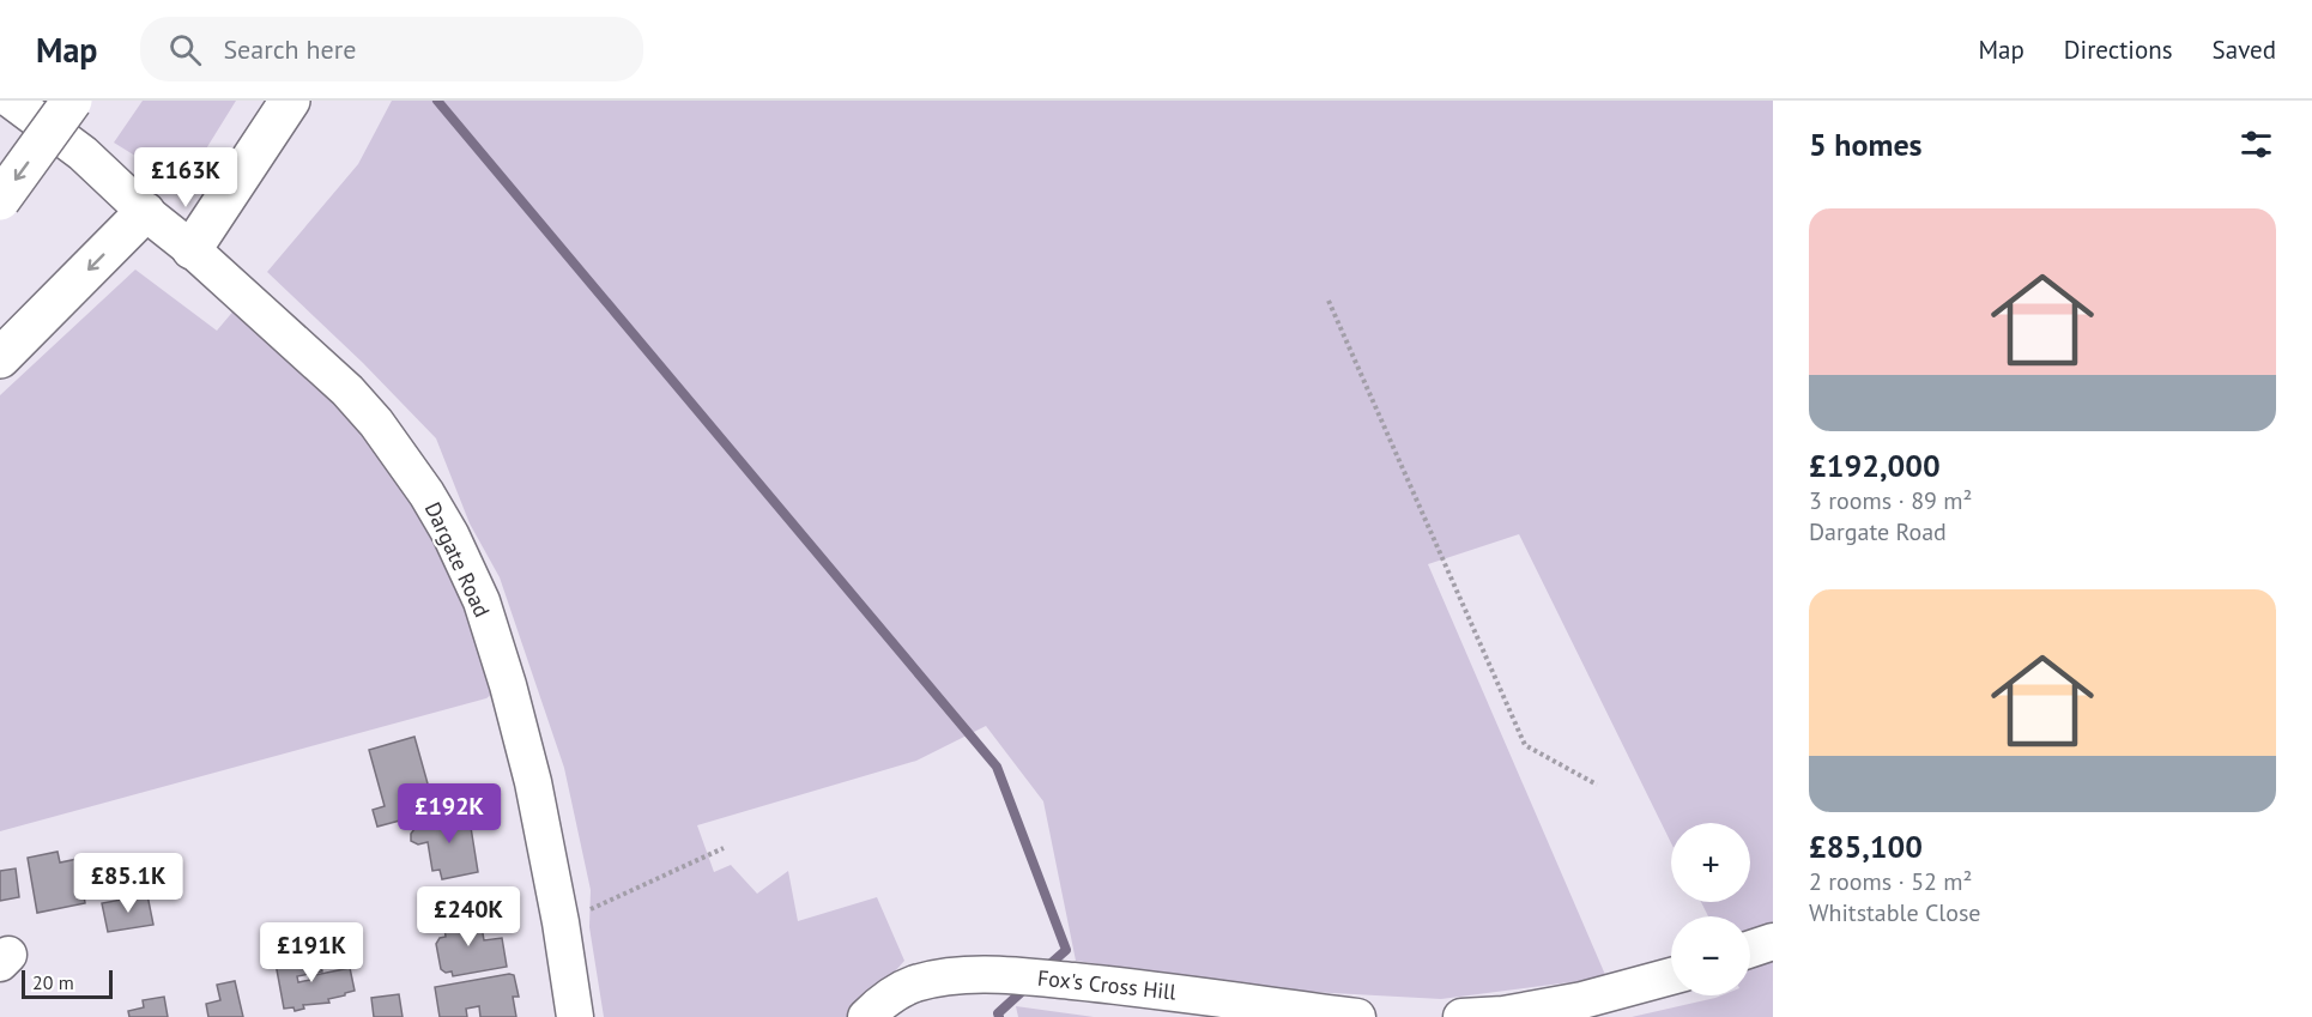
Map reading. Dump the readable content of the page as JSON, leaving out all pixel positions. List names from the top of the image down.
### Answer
{
  "streets": {
    "street": ["Dargate Road", "Fox's Cross Hill"]
  },
  "scale_bar": "20 m",
  "page": {
    "header": "Map",
    "search": "Search here",
    "nav": ["Map", "Directions", "Saved"],
    "heading": "5 homes",
    "price": [
      "£163K",
      "£192K",
      "£85.1K",
      "£240K",
      "£191K"
    ],
    "list": [
      {
        "name": "£192,000",
        "note": "3 rooms · 89 m² · Dargate Road"
      },
      {
        "name": "£85,100",
        "note": "2 rooms · 52 m² · Whitstable Close"
      }
    ],
    "map_buttons": ["+", "−"],
    "scale": "20 m"
  }
}
